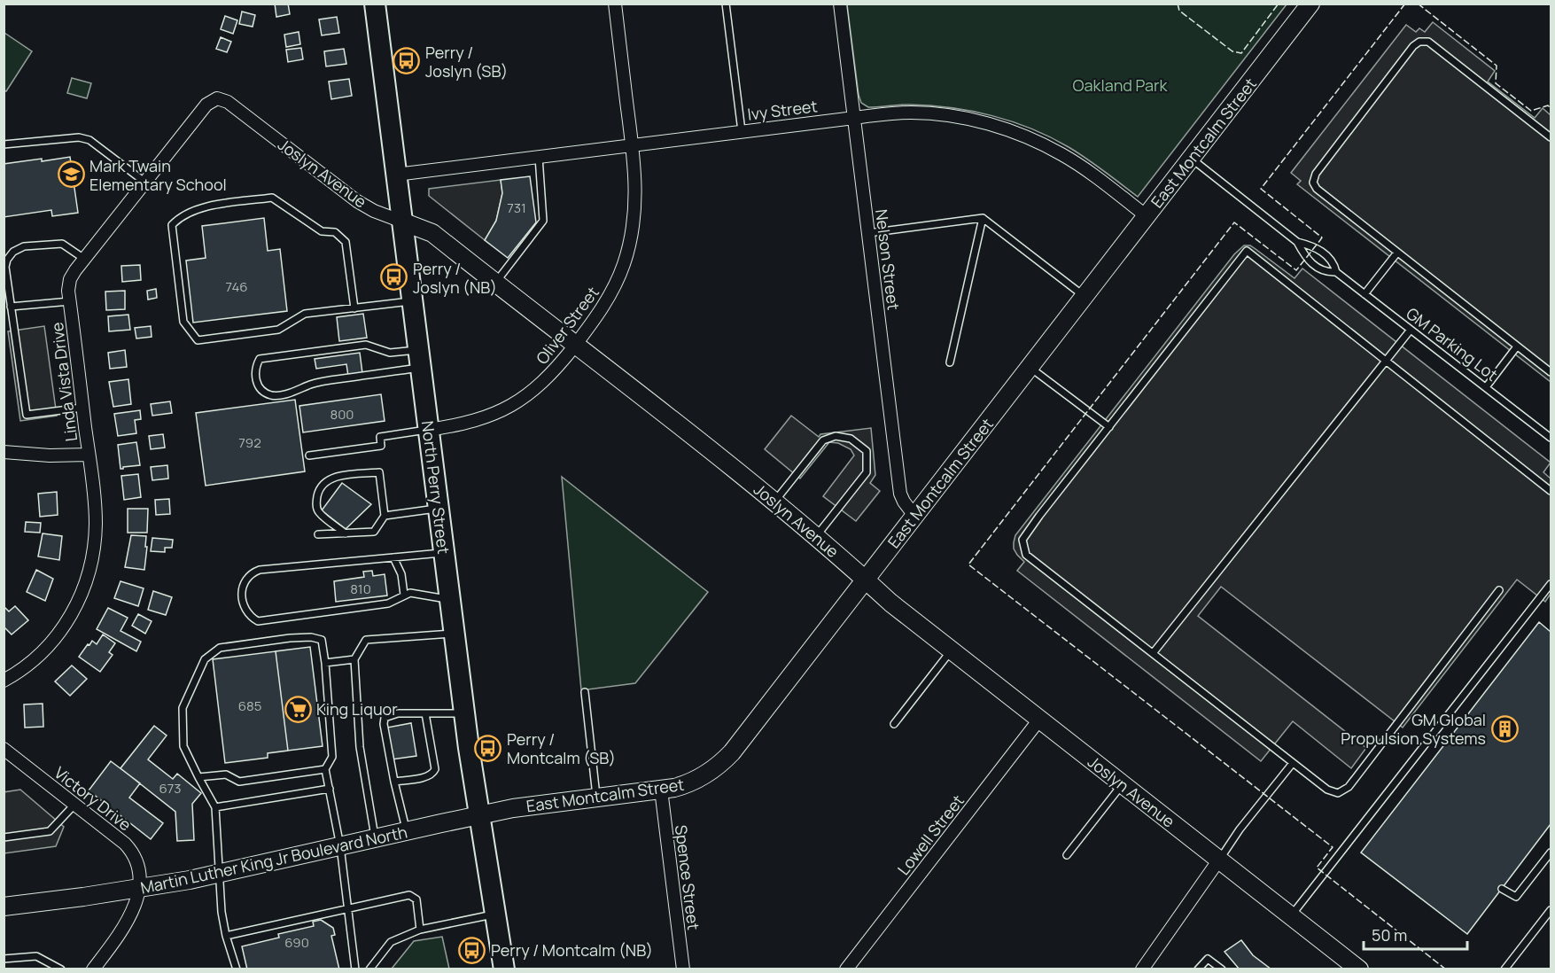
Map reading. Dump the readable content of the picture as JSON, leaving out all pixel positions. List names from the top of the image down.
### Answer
{
  "streets": {
    "main road": [
      "East Montcalm Street",
      "Joslyn Avenue",
      "North Perry Street",
      "Martin Luther King Jr Boulevard North"
    ],
    "street": [
      "Ivy Street",
      "Nelson Street",
      "Oliver Street",
      "Linda Vista Drive",
      "Victory Drive",
      "Lowell Street",
      "Spence Street"
    ],
    "lane": ["GM Parking Lot"]
  },
  "crossings": [
    ["Ivy Street", "East Montcalm Street"],
    ["Ivy Street", "Nelson Street"],
    ["Ivy Street", "Oliver Street"],
    ["Ivy Street", "North Perry Street"],
    ["East Montcalm Street", "Joslyn Avenue"],
    ["East Montcalm Street", "Nelson Street"],
    ["East Montcalm Street", "GM Parking Lot"],
    ["East Montcalm Street", "North Perry Street"],
    ["East Montcalm Street", "Martin Luther King Jr Boulevard North"],
    ["East Montcalm Street", "Spence Street"],
    ["Joslyn Avenue", "Oliver Street"],
    ["Joslyn Avenue", "Linda Vista Drive"],
    ["Joslyn Avenue", "North Perry Street"],
    ["Joslyn Avenue", "Lowell Street"],
    ["Oliver Street", "North Perry Street"],
    ["North Perry Street", "Martin Luther King Jr Boulevard North"],
    ["Victory Drive", "Martin Luther King Jr Boulevard North"]
  ],
  "parks": ["Oakland Park"],
  "places": {
    "bus stop": [
      "Perry / Joslyn (SB)",
      "Perry / Joslyn (NB)",
      "Perry / Montcalm (SB)",
      "Perry / Montcalm (NB)"
    ],
    "school or university": ["Mark Twain Elementary School"],
    "supermarket": ["King Liquor"],
    "building": ["GM Global Propulsion Systems"]
  },
  "house_numbers": [
    "731",
    "746",
    "800",
    "792",
    "810",
    "685",
    "673",
    "690"
  ],
  "scale_bar": "50 m"
}
